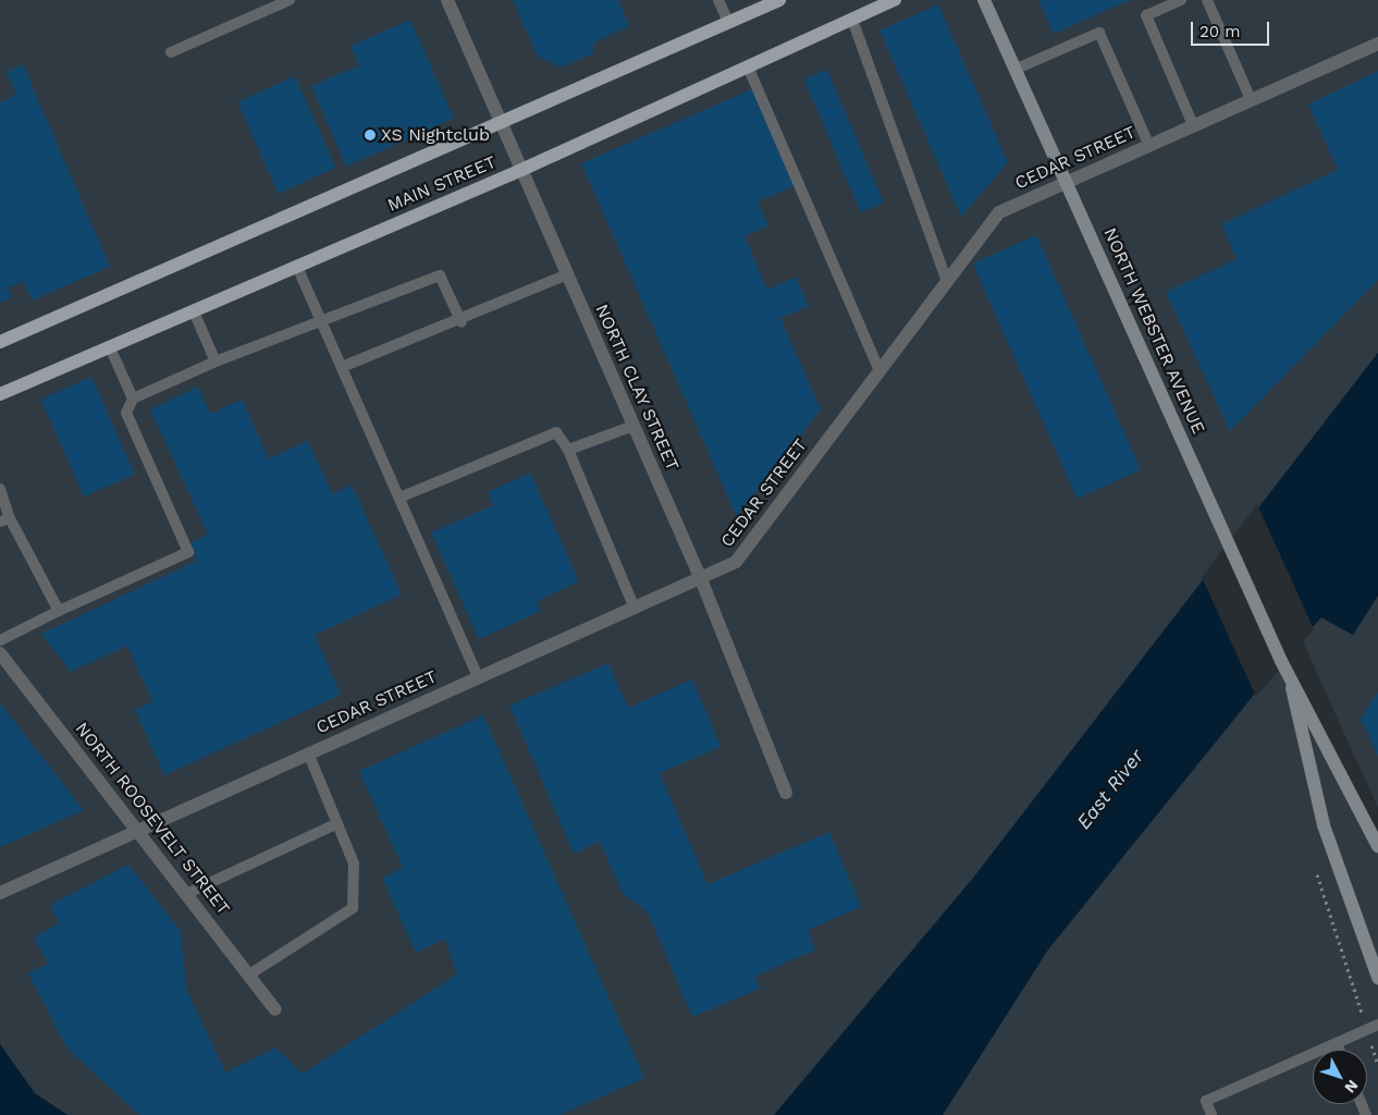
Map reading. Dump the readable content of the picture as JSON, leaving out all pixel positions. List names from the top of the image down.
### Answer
{
  "streets": {
    "main road": ["MAIN STREET", "NORTH WEBSTER AVENUE"],
    "street": ["CEDAR STREET", "NORTH CLAY STREET", "NORTH ROOSEVELT STREET"]
  },
  "crossings": [
    ["CEDAR STREET", "NORTH WEBSTER AVENUE"],
    ["CEDAR STREET", "NORTH CLAY STREET"],
    ["CEDAR STREET", "NORTH ROOSEVELT STREET"],
    ["MAIN STREET", "NORTH CLAY STREET"]
  ],
  "water": ["East River"],
  "places": ["XS Nightclub"],
  "scale_bar": "20 m",
  "north": "bottom right"
}
